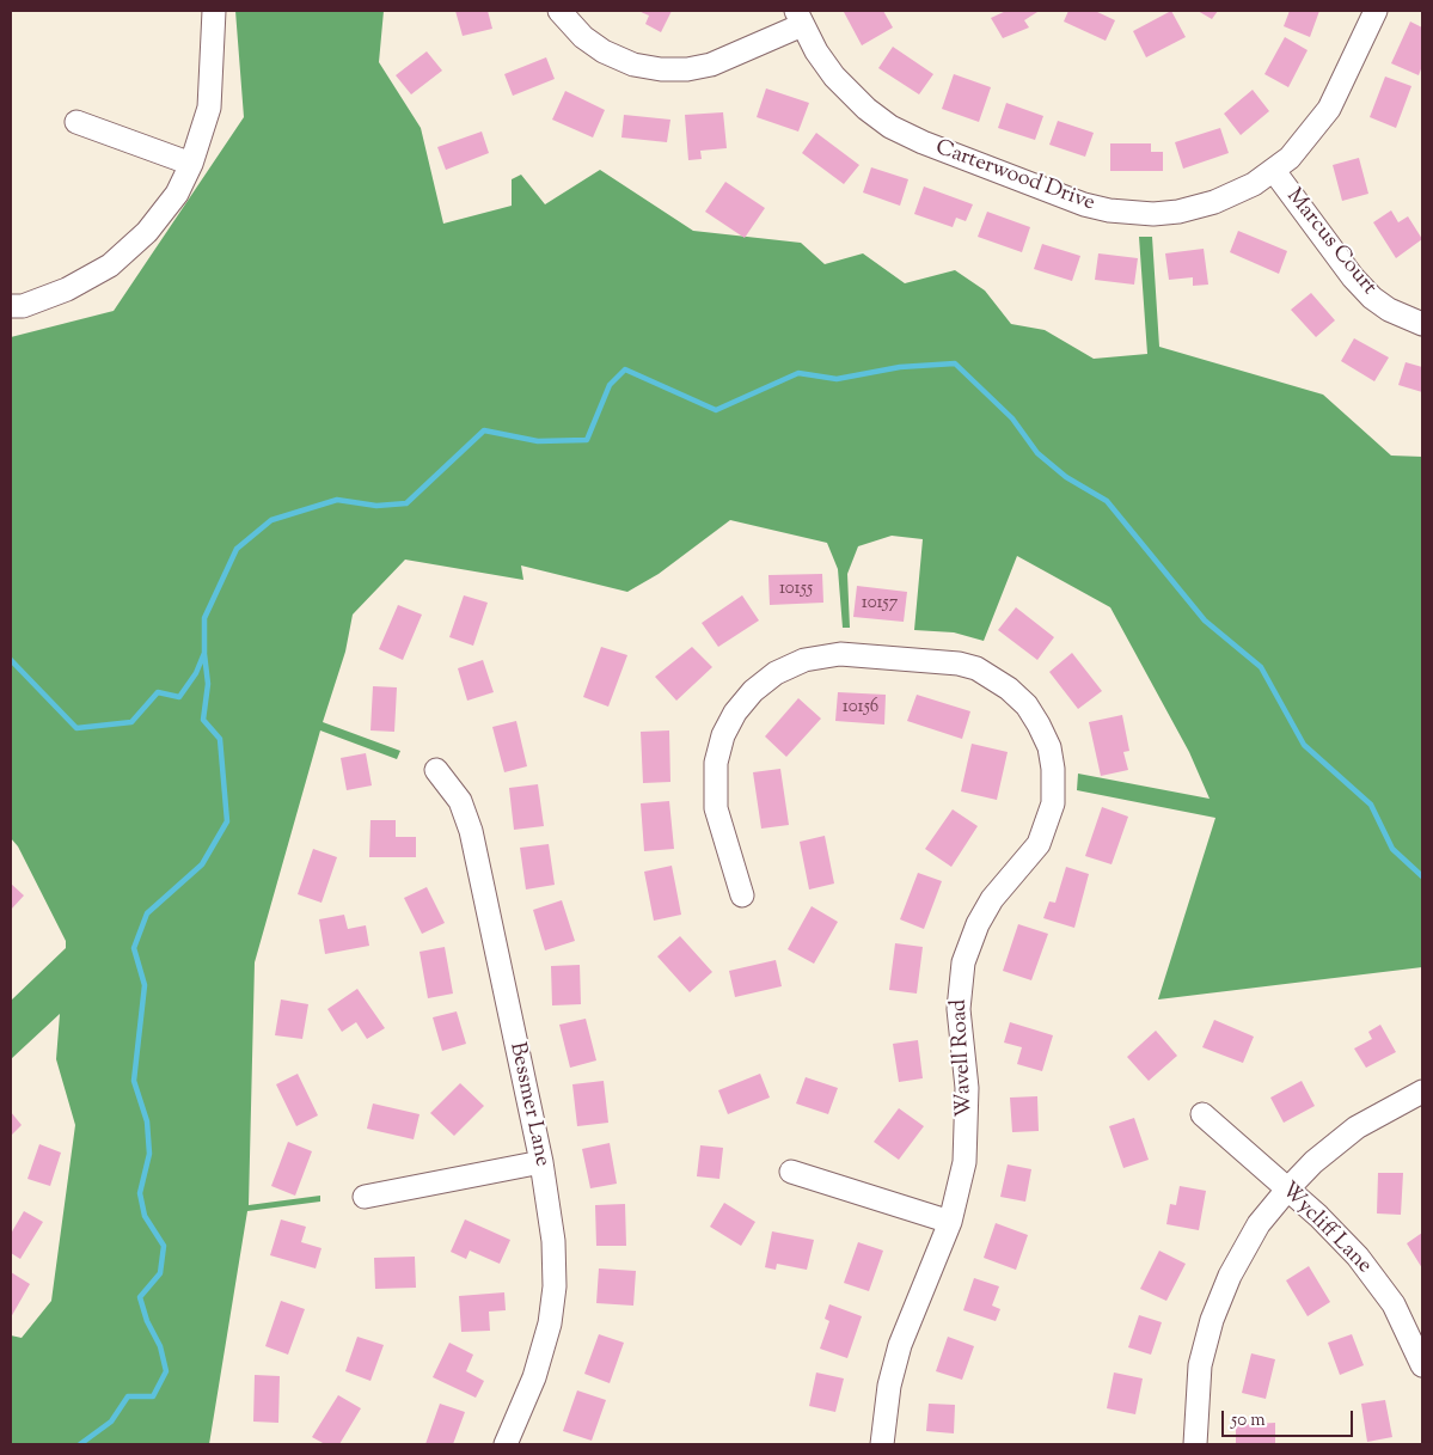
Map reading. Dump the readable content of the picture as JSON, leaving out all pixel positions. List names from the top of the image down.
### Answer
{
  "streets": {
    "street": [
      "Carterwood Drive",
      "Marcus Court",
      "Wavell Road",
      "Bessmer Lane",
      "Wycliff Lane"
    ]
  },
  "crossings": [
    ["Carterwood Drive", "Marcus Court"]
  ],
  "house_numbers": ["10155", "10157", "10156"],
  "scale_bar": "50 m"
}
